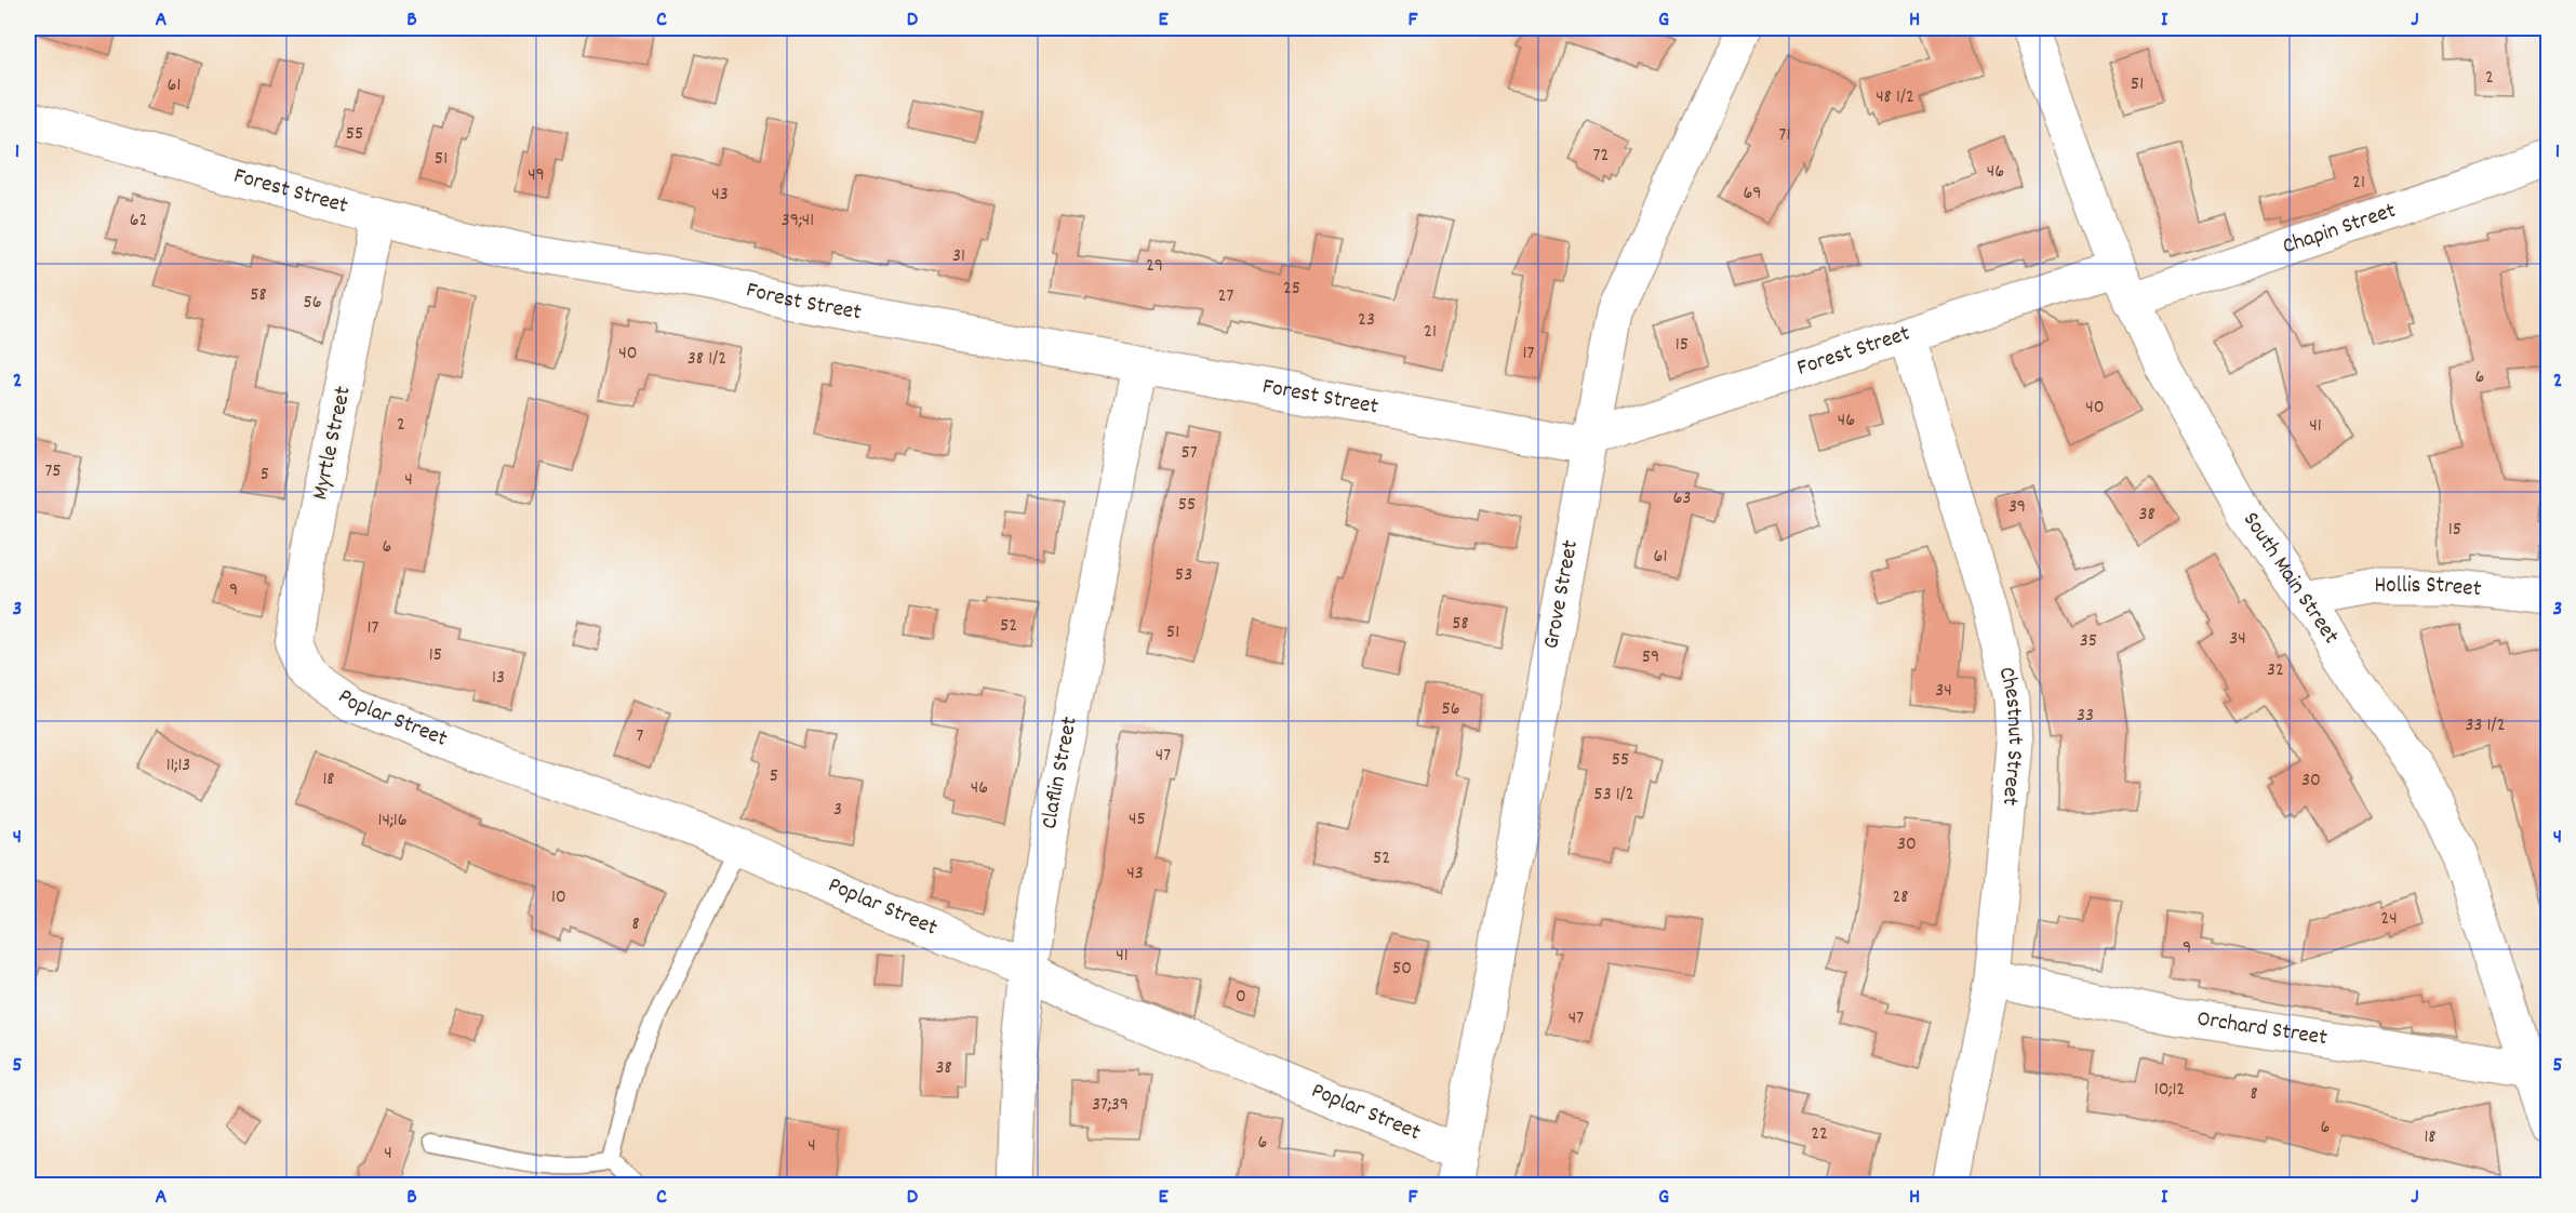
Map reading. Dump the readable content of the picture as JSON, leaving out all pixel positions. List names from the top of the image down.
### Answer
{
  "streets": {
    "street": [
      "Forest Street",
      "Chapin Street",
      "Myrtle Street",
      "South Main Street",
      "Hollis Street",
      "Grove Street",
      "Poplar Street",
      "Chestnut Street",
      "Claflin Street",
      "Orchard Street"
    ]
  },
  "crossings": [
    ["Forest Street", "Chapin Street"],
    ["Forest Street", "Myrtle Street"],
    ["Forest Street", "South Main Street"],
    ["Forest Street", "Grove Street"],
    ["Forest Street", "Chestnut Street"],
    ["Forest Street", "Claflin Street"],
    ["Chapin Street", "South Main Street"],
    ["Myrtle Street", "Poplar Street"],
    ["South Main Street", "Hollis Street"],
    ["South Main Street", "Orchard Street"],
    ["Grove Street", "Poplar Street"],
    ["Poplar Street", "Claflin Street"],
    ["Chestnut Street", "Orchard Street"]
  ],
  "house_numbers": [
    "2",
    "51",
    "61",
    "48 1/2",
    "55",
    "71",
    "72",
    "51",
    "46",
    "49",
    "21",
    "69",
    "43",
    "62",
    "39;41",
    "31",
    "29",
    "25",
    "58",
    "27",
    "56",
    "23",
    "21",
    "15",
    "40",
    "17",
    "38 1/2",
    "6",
    "40",
    "46",
    "2",
    "41",
    "57",
    "75",
    "5",
    "4",
    "63",
    "55",
    "39",
    "38",
    "15",
    "6",
    "61",
    "53",
    "9",
    "58",
    "52",
    "17",
    "51",
    "34",
    "35",
    "15",
    "59",
    "32",
    "13",
    "34",
    "56",
    "33",
    "33 1/2",
    "7",
    "47",
    "55",
    "11;13",
    "5",
    "18",
    "30",
    "46",
    "53 1/2",
    "3",
    "45",
    "14;16",
    "30",
    "52",
    "43",
    "10",
    "28",
    "24",
    "8",
    "9",
    "41",
    "50",
    "0",
    "47",
    "38",
    "10;12",
    "8",
    "37;39",
    "6",
    "22",
    "18",
    "6",
    "4",
    "4"
  ],
  "grid": {
    "columns": [
      "A",
      "B",
      "C",
      "D",
      "E",
      "F",
      "G",
      "H",
      "I",
      "J"
    ],
    "rows": [
      "1",
      "2",
      "3",
      "4",
      "5"
    ]
  }
}
